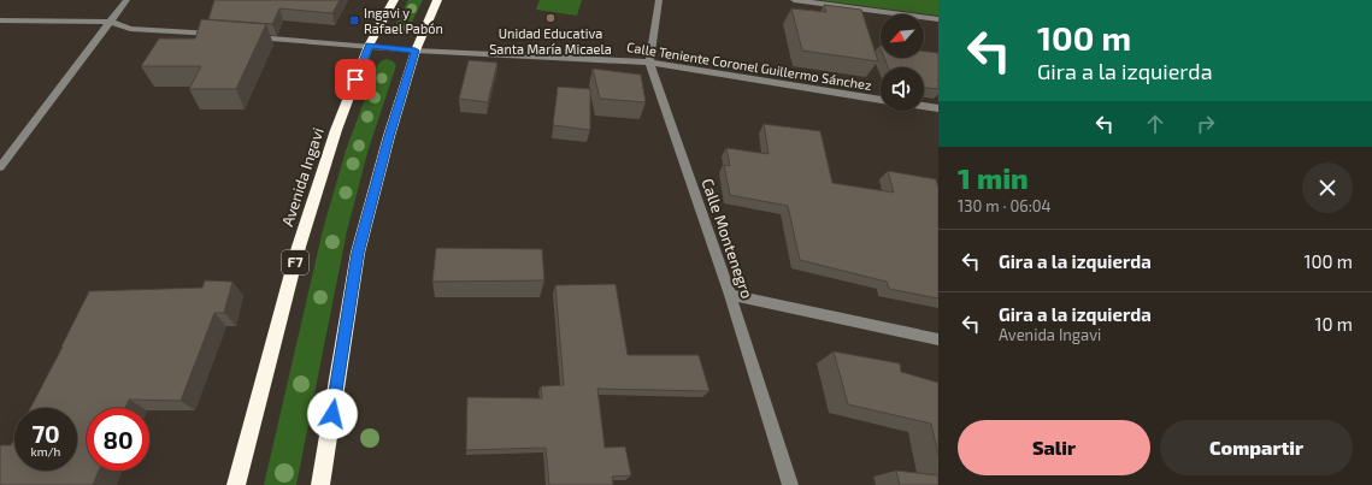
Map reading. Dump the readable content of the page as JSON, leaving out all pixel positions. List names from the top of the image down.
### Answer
{
  "streets": {
    "highway": ["Avenida Ingavi", "F7"],
    "street": ["Calle Teniente Coronel Guillermo Sánchez", "Calle Montenegro"]
  },
  "crossings": [
    ["Calle Teniente Coronel Guillermo Sánchez", "Avenida Ingavi"],
    ["Calle Teniente Coronel Guillermo Sánchez", "Calle Montenegro"]
  ],
  "places": {
    "other": ["Unidad Educativa Santa María Micaela"],
    "transit": ["Ingavi y Rafael Pabón"]
  },
  "north": "bottom left",
  "page": {
    "turn": ["100 m", "Gira a la izquierda"],
    "heading": ["1 min", "130 m · 06:04"],
    "list": [
      {
        "name": "Gira a la izquierda",
        "value": "100 m"
      },
      {
        "name": "Gira a la izquierda",
        "note": "Avenida Ingavi",
        "value": "10 m"
      }
    ],
    "speed": "70 km/h",
    "limit": "80",
    "buttons": ["Salir", "Compartir"]
  }
}
